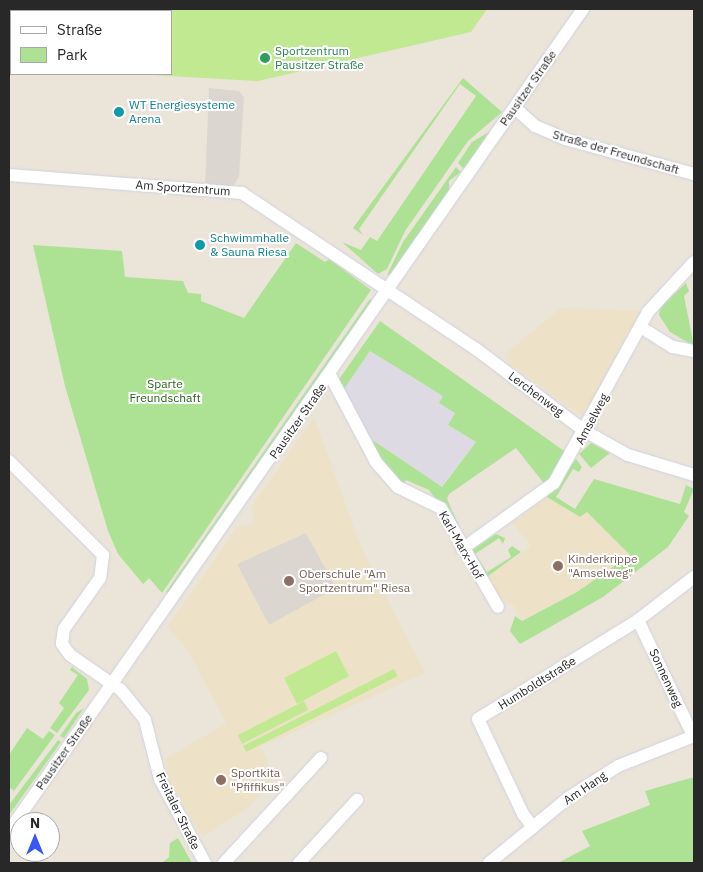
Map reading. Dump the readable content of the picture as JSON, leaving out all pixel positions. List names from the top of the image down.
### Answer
{
  "streets": {
    "street": [
      "Pausitzer Straße",
      "Straße der Freundschaft",
      "Am Sportzentrum",
      "Lerchenweg",
      "Amselweg",
      "Karl-Marx-Hof",
      "Sonnenweg",
      "Humboldtstraße",
      "Am Hang",
      "Freitaler Straße"
    ]
  },
  "crossings": [
    ["Pausitzer Straße", "Straße der Freundschaft"],
    ["Pausitzer Straße", "Am Sportzentrum"],
    ["Pausitzer Straße", "Lerchenweg"],
    ["Pausitzer Straße", "Karl-Marx-Hof"],
    ["Pausitzer Straße", "Freitaler Straße"],
    ["Am Sportzentrum", "Lerchenweg"],
    ["Lerchenweg", "Amselweg"],
    ["Amselweg", "Karl-Marx-Hof"],
    ["Sonnenweg", "Humboldtstraße"],
    ["Sonnenweg", "Am Hang"],
    ["Humboldtstraße", "Am Hang"]
  ],
  "parks": ["Sparte Freundschaft"],
  "places": [
    "Sportzentrum Pausitzer Straße",
    "WT Energiesysteme Arena",
    "Schwimmhalle & Sauna Riesa",
    "Kinderkrippe \"Amselweg\"",
    "Oberschule \"Am Sportzentrum\" Riesa",
    "Sportkita \"Pfiffikus\""
  ],
  "legend": ["Straße", "Park"],
  "north": "top"
}
